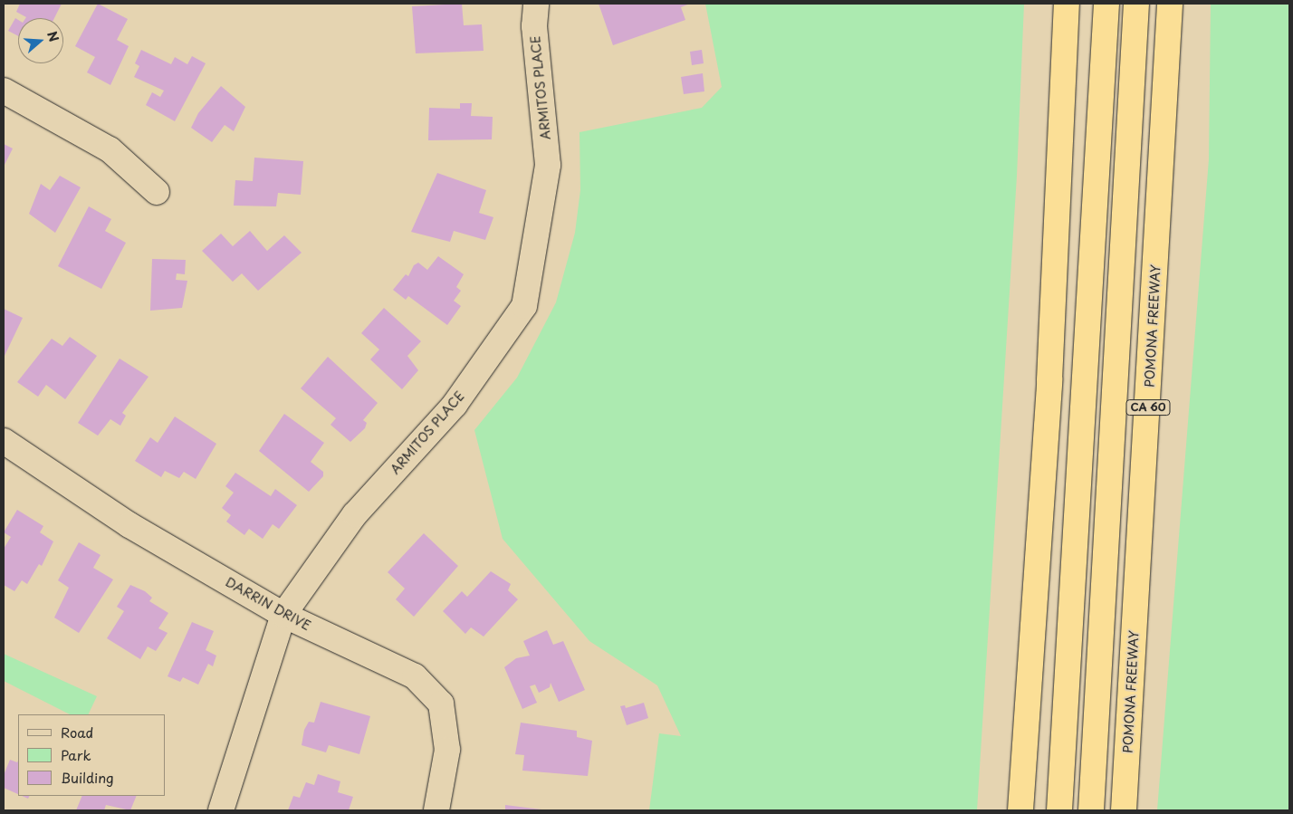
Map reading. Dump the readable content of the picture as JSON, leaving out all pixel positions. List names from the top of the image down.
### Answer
{
  "streets": {
    "highway": ["POMONA FREEWAY", "CA 60"],
    "street": ["ARMITOS PLACE", "DARRIN DRIVE"]
  },
  "crossings": [
    ["ARMITOS PLACE", "DARRIN DRIVE"]
  ],
  "legend": ["Road", "Park", "Building"],
  "north": "right"
}
